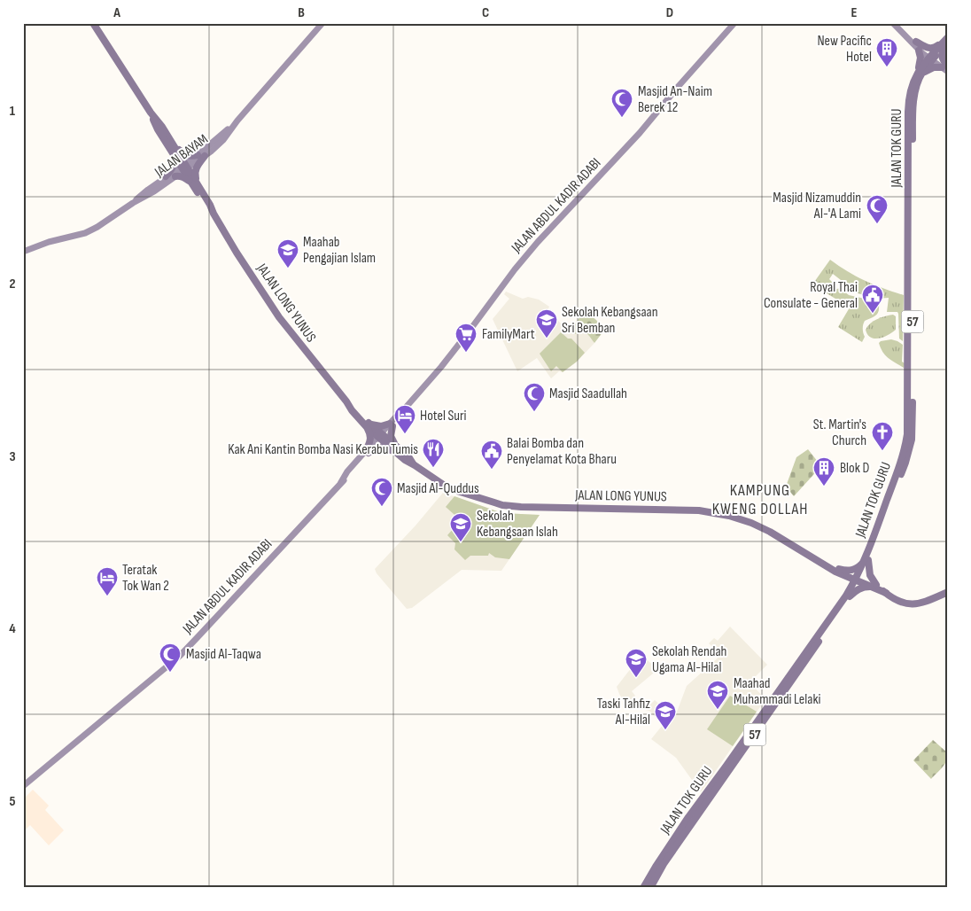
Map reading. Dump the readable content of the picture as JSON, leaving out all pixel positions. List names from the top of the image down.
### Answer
{
  "streets": {
    "main road": [
      "JALAN TOK GURU",
      "JALAN BAYAM",
      "JALAN ABDUL KADIR ADABI",
      "JALAN LONG YUNUS",
      "57"
    ]
  },
  "crossings": [
    ["JALAN TOK GURU", "JALAN LONG YUNUS"],
    ["JALAN BAYAM", "JALAN LONG YUNUS"],
    ["JALAN ABDUL KADIR ADABI", "JALAN LONG YUNUS"]
  ],
  "districts": ["KAMPUNG KWENG DOLLAH"],
  "places": {
    "building": ["New Pacific Hotel", "Blok D"],
    "mosque": [
      "Masjid An-Naim Berek 12",
      "Masjid Nizamuddin Al-'A Lami",
      "Masjid Saadullah",
      "Masjid Al-Quddus",
      "Masjid Al-Taqwa"
    ],
    "school or university": [
      "Maahab Pengajian Islam",
      "Sekolah Kebangsaan Sri Bemban",
      "Sekolah Kebangsaan Islah",
      "Sekolah Rendah Ugama Al-Hilal",
      "Maahad Muhammadi Lelaki",
      "Taski Tahfiz Al-Hilal"
    ],
    "public building": ["Royal Thai Consulate - General", "Balai Bomba dan Penyelamat Kota Bharu"],
    "supermarket": ["FamilyMart"],
    "hotel": ["Hotel Suri", "Teratak Tok Wan 2"],
    "church": ["St. Martin's Church"],
    "restaurant": ["Kak Ani Kantin Bomba Nasi Kerabu Tumis"]
  },
  "grid": {
    "columns": [
      "A",
      "B",
      "C",
      "D",
      "E"
    ],
    "rows": [
      "1",
      "2",
      "3",
      "4",
      "5"
    ]
  }
}
